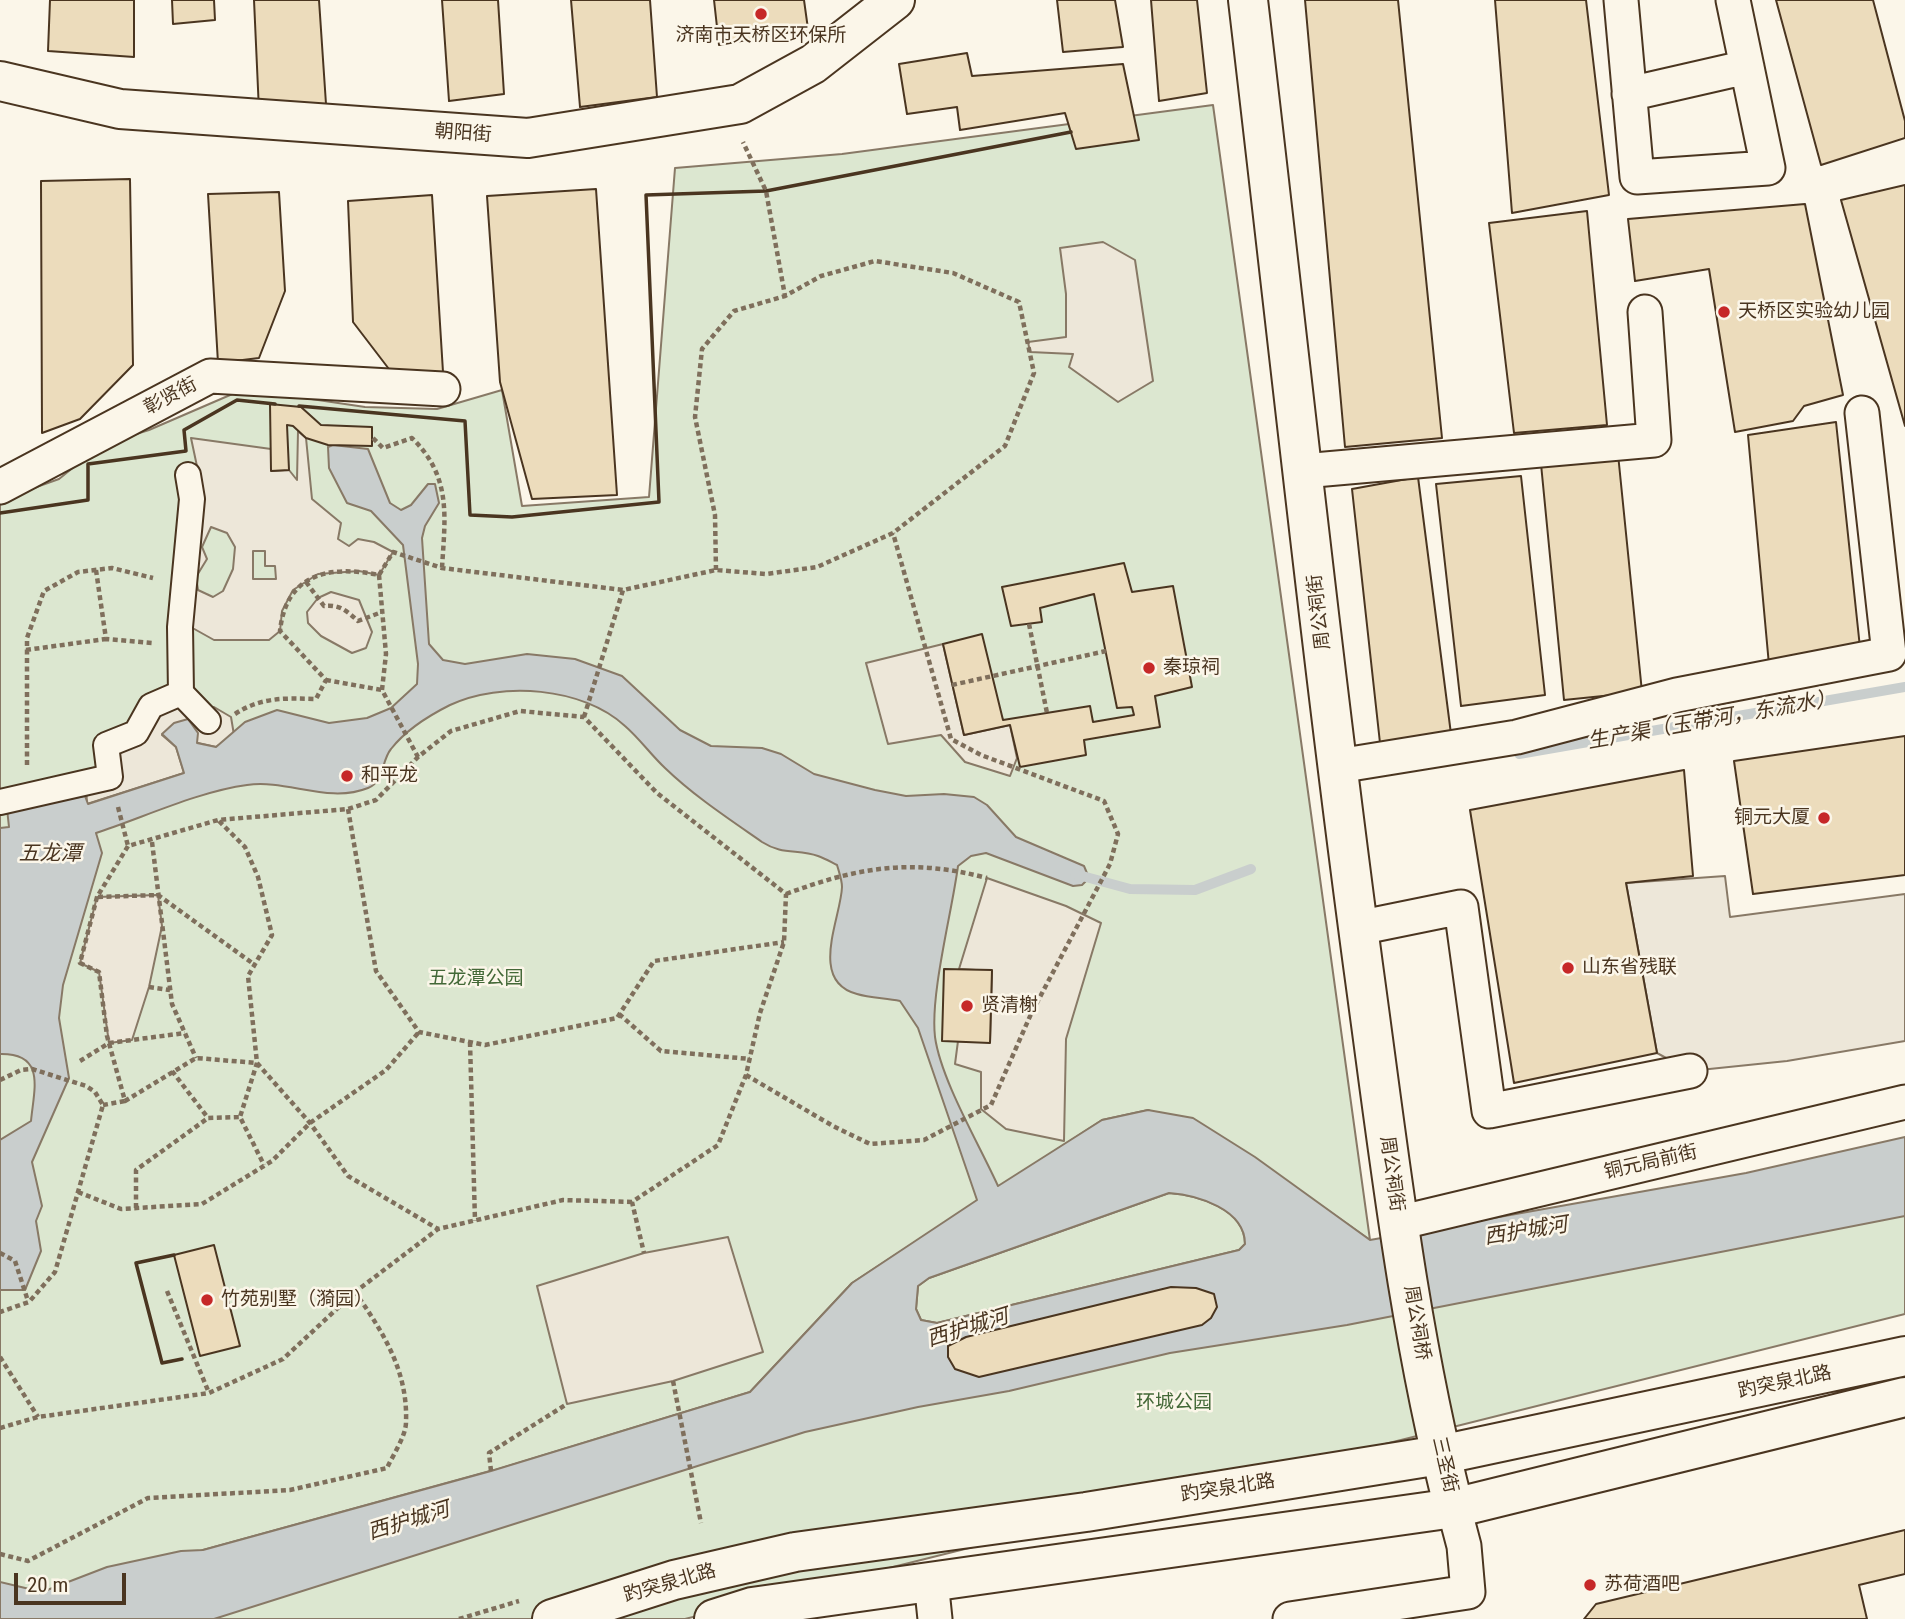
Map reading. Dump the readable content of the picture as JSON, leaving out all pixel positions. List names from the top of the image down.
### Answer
{
  "streets": {
    "main road": [
      "朝阳街",
      "周公祠街",
      "周公祠桥",
      "趵突泉北路",
      "三圣街"
    ],
    "street": ["彰贤街", "铜元局前街"]
  },
  "crossings": [
    ["周公祠街", "铜元局前街"],
    ["周公祠街", "周公祠桥"],
    ["铜元局前街", "周公祠桥"],
    ["周公祠桥", "趵突泉北路"],
    ["周公祠桥", "三圣街"],
    ["趵突泉北路", "三圣街"]
  ],
  "water": ["生产渠（玉带河，东流水）", "五龙潭", "西护城河"],
  "parks": ["五龙潭公园", "环城公园"],
  "places": [
    "济南市天桥区环保所",
    "天桥区实验幼儿园",
    "秦琼祠",
    "和平龙",
    "铜元大厦",
    "山东省残联",
    "贤清榭",
    "竹苑别墅（漪园）",
    "苏荷酒吧"
  ],
  "scale_bar": "20 m"
}
